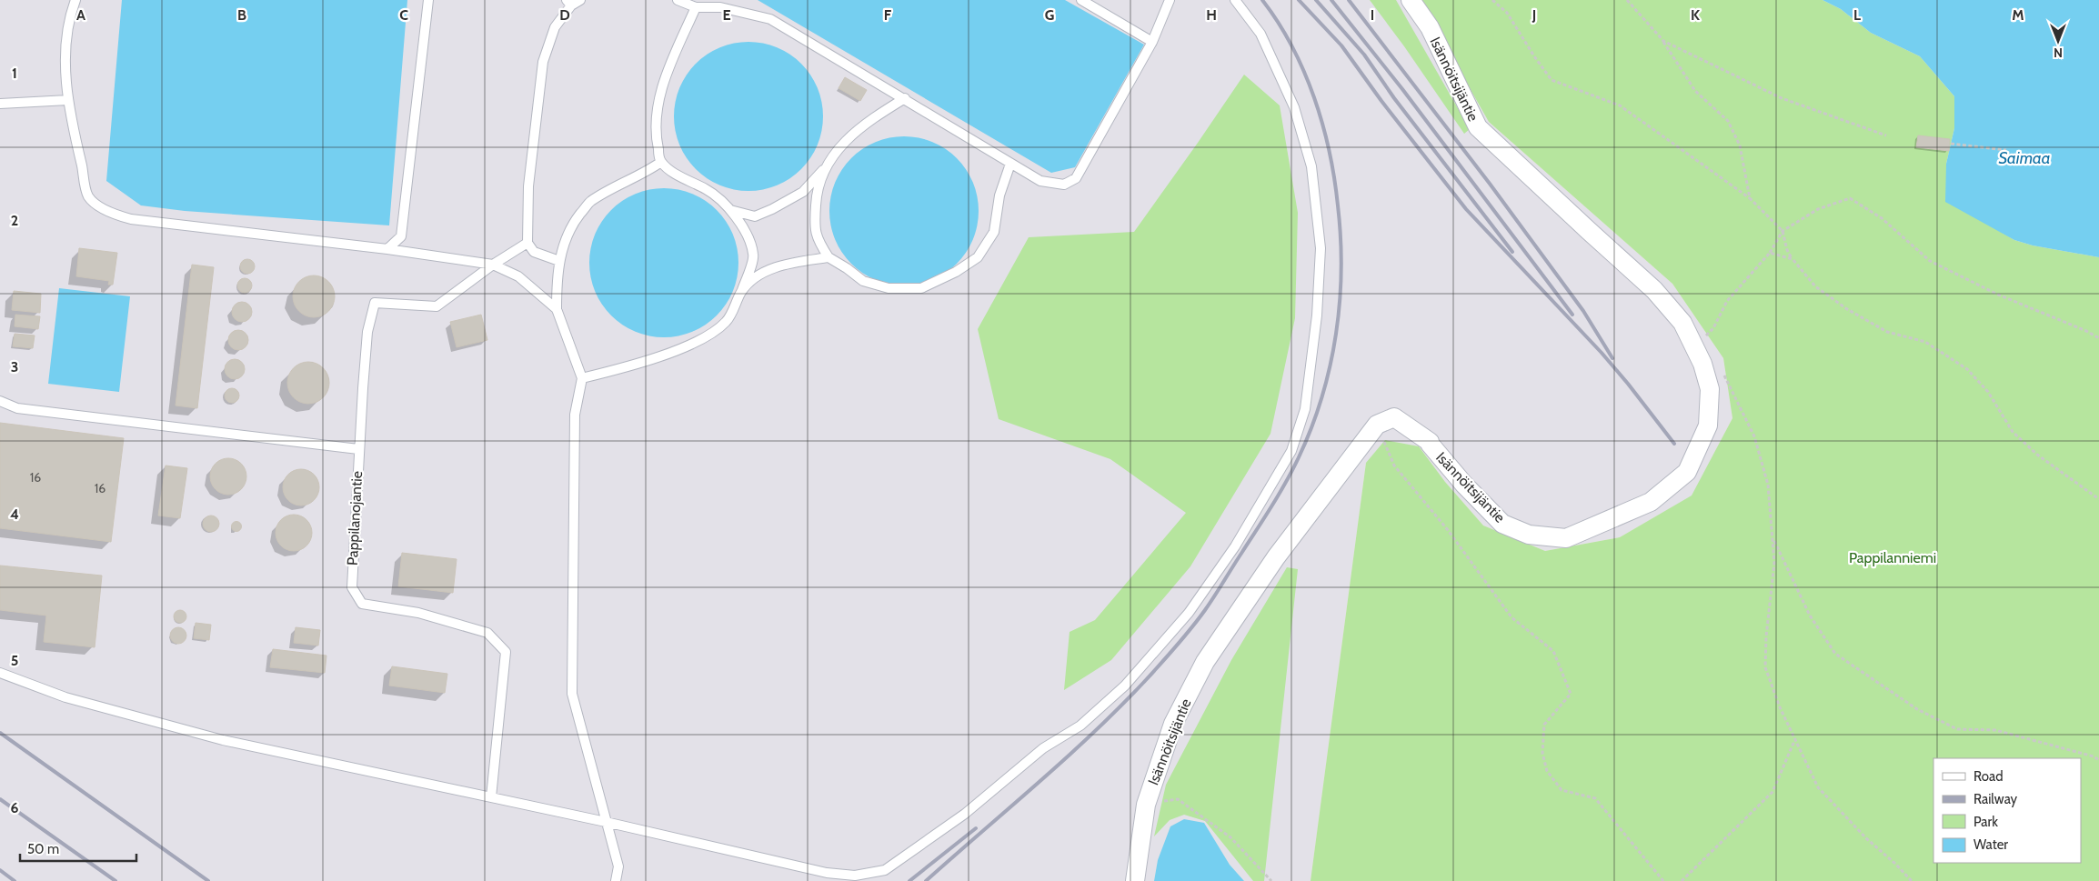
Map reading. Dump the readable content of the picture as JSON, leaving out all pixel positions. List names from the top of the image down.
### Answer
{
  "streets": {
    "street": ["Isännöitsijäntie"],
    "lane": ["Pappilanojantie"]
  },
  "water": ["Saimaa"],
  "parks": ["Pappilanniemi"],
  "house_numbers": ["16", "16"],
  "legend": [
    "Road",
    "Railway",
    "Park",
    "Water"
  ],
  "scale_bar": "50 m",
  "north": "bottom",
  "grid": {
    "columns": [
      "A",
      "B",
      "C",
      "D",
      "E",
      "F",
      "G",
      "H",
      "I",
      "J",
      "K",
      "L",
      "M"
    ],
    "rows": [
      "1",
      "2",
      "3",
      "4",
      "5",
      "6"
    ]
  }
}
